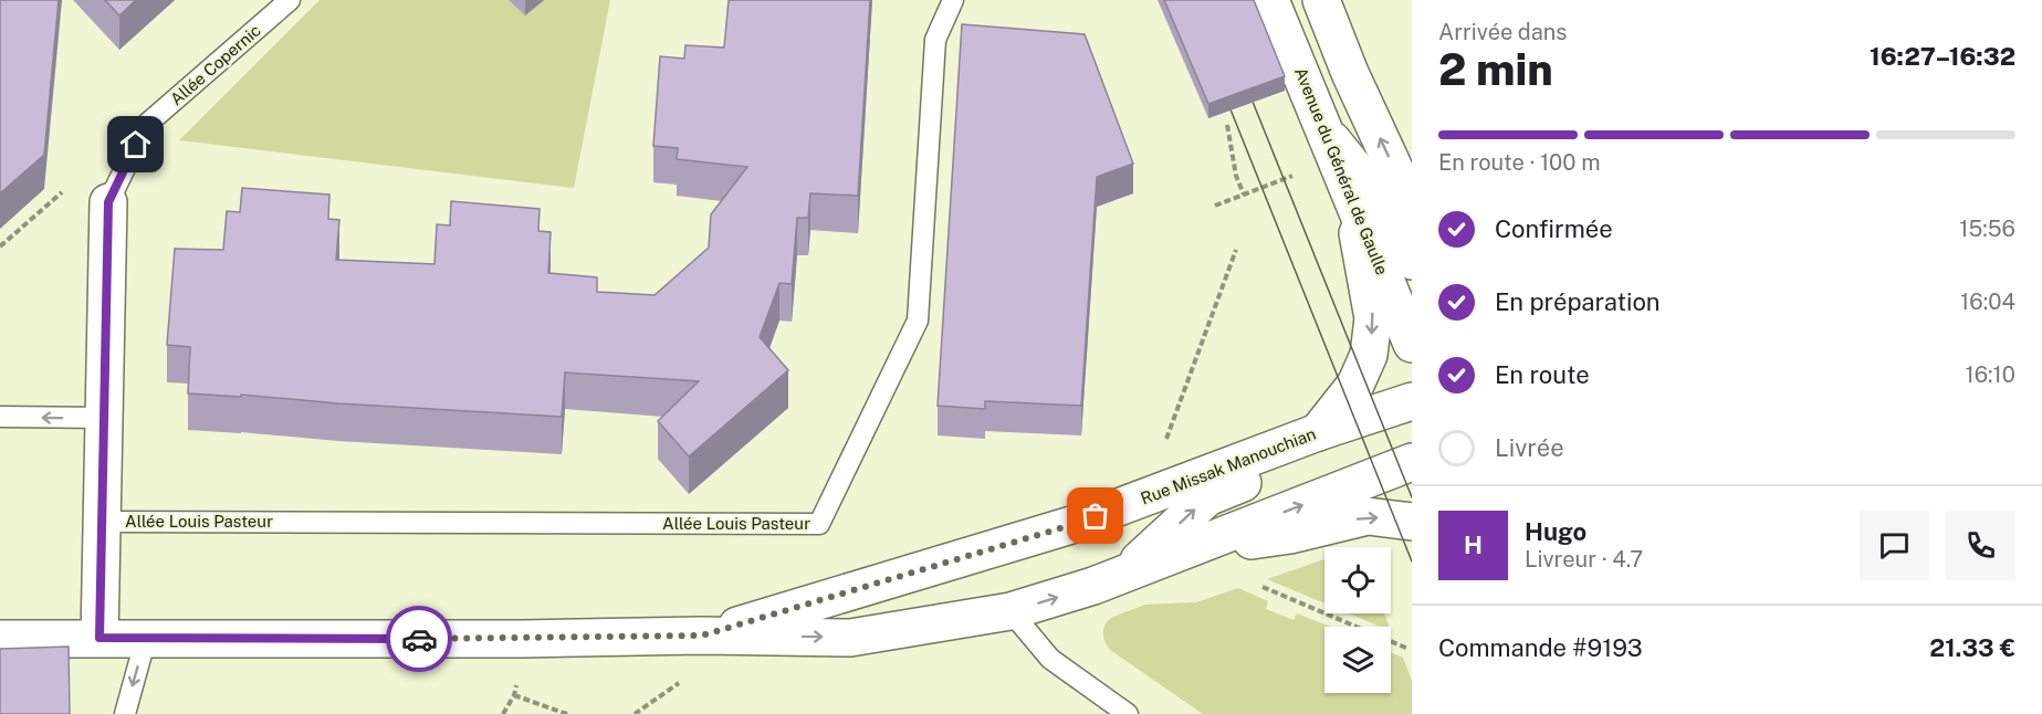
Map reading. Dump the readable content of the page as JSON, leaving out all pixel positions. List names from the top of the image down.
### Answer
{
  "streets": {
    "street": ["Avenue du Général de Gaulle", "Rue Missak Manouchian"],
    "lane": ["Allée Copernic", "Allée Louis Pasteur"]
  },
  "page": {
    "heading": ["2 min", "Arrivée dans", "16:27–16:32"],
    "panel": [
      "Hugo",
      "Livreur · 4.7",
      "Commande #9193",
      "21.33 €"
    ],
    "bar": "En route · 100 m",
    "list": [
      ["Confirmée", "15:56"],
      ["En préparation", "16:04"],
      ["En route", "16:10"],
      "Livrée"
    ],
    "round": "H"
  }
}
